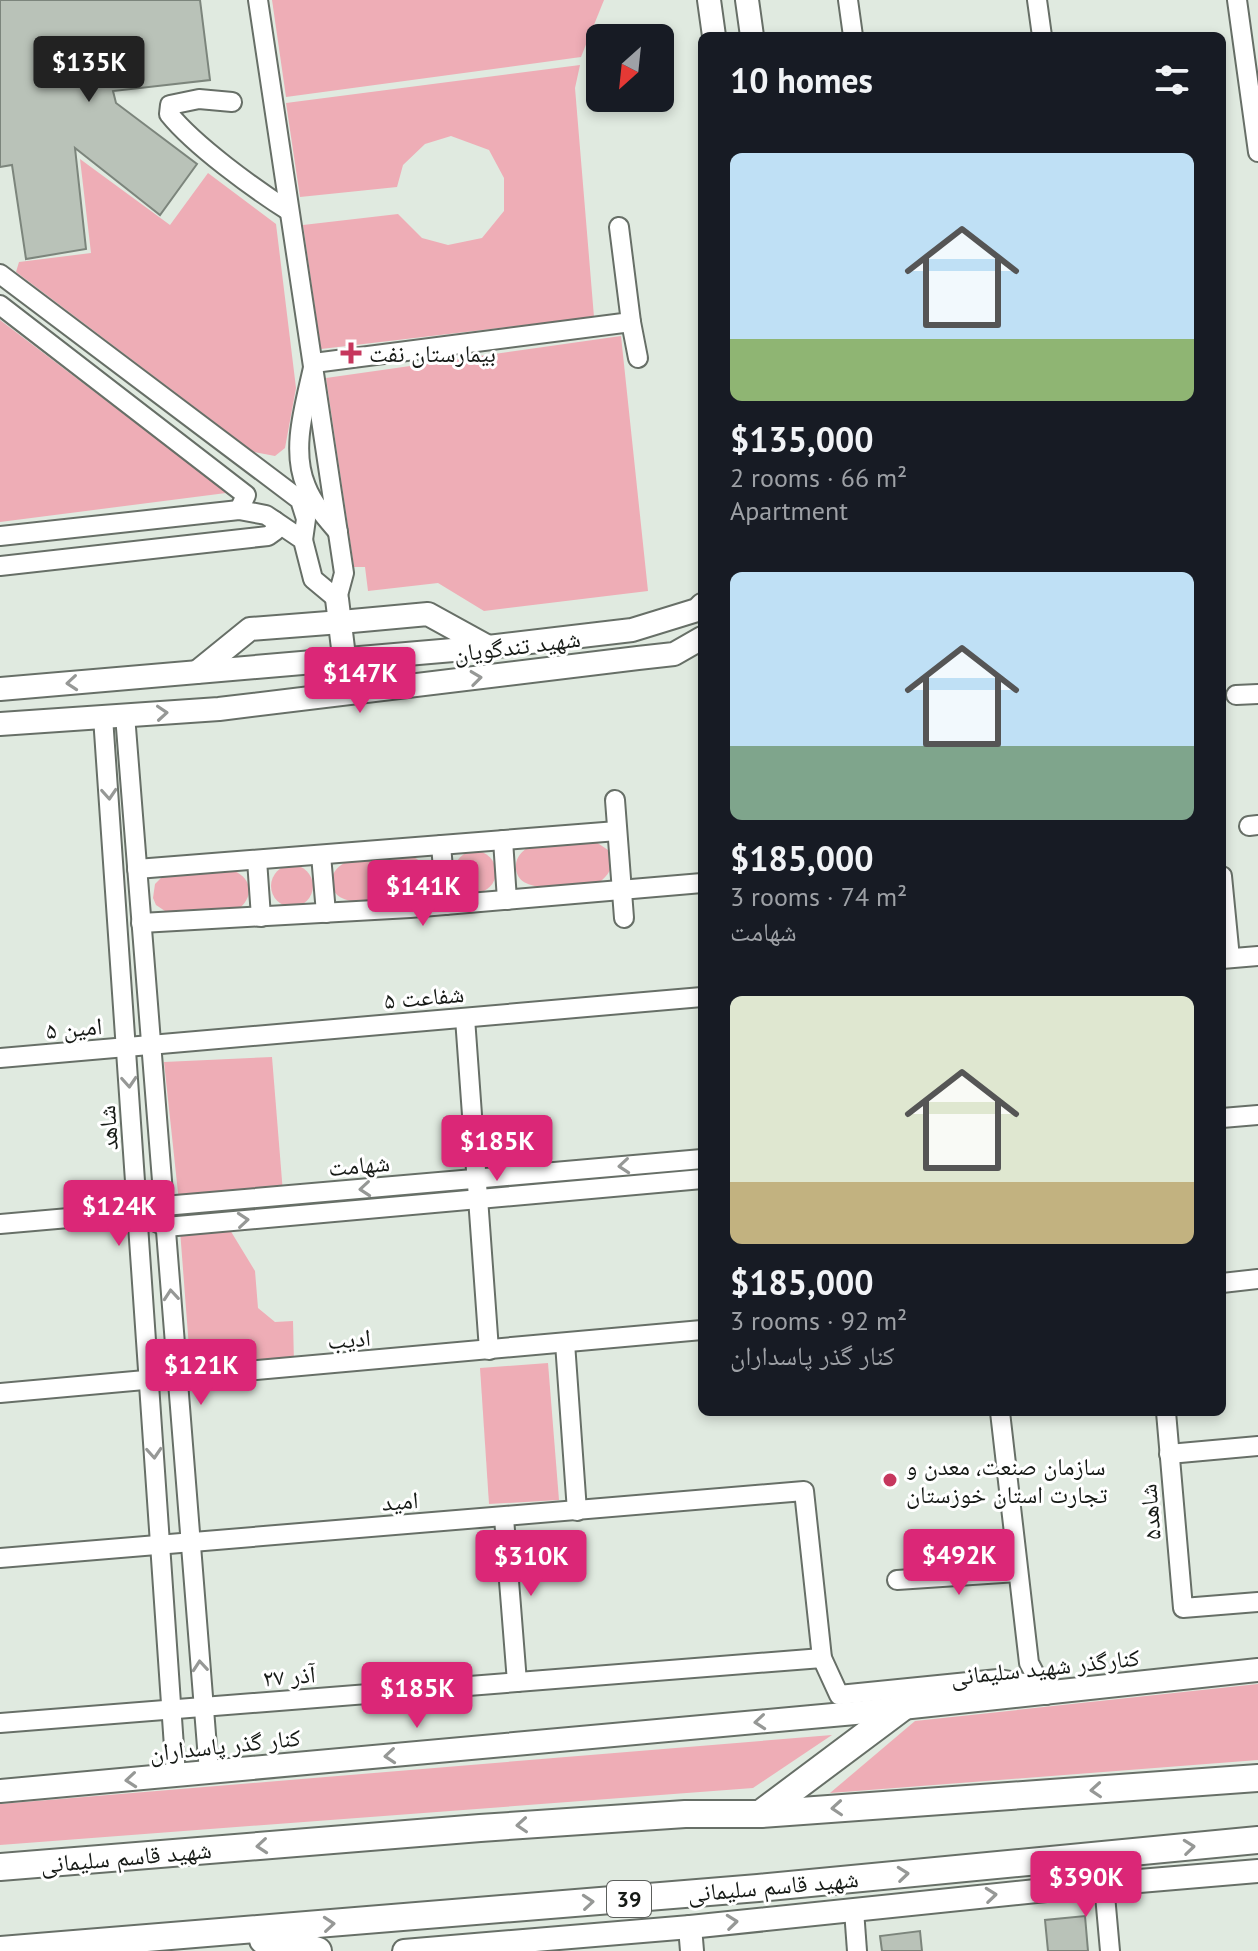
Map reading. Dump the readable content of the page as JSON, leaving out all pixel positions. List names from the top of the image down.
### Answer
{
  "streets": {
    "highway": ["شهید قاسم سلیمانی", "39"],
    "main road": ["شهید تندگویان", "کنارگذر شهید سلیمانی", "کنار گذر پاسداران"],
    "street": [
      "شفاعت ۵",
      "امین ۵",
      "شاهد",
      "شهامت",
      "ادیب",
      "امید",
      "شاهد۵",
      "آذر ۲۷"
    ]
  },
  "crossings": [
    ["شهید تندگویان", "شاهد"],
    ["شفاعت ۵", "امین ۵"],
    ["شفاعت ۵", "شاهد"],
    ["امین ۵", "شاهد"],
    ["شاهد", "شهامت"],
    ["شاهد", "ادیب"],
    ["شاهد", "امید"],
    ["شاهد", "آذر ۲۷"],
    ["شاهد", "کنار گذر پاسداران"],
    ["امید", "آذر ۲۷"],
    ["کنارگذر شهید سلیمانی", "کنار گذر پاسداران"]
  ],
  "places": {
    "health": ["بیمارستان نفت"],
    "other": ["سازمان صنعت، معدن و تجارت استان خوزستان"]
  },
  "north": "bottom left",
  "page": {
    "heading": "10 homes",
    "price": [
      "$135K",
      "$147K",
      "$141K",
      "$185K",
      "$124K",
      "$121K",
      "$492K",
      "$310K",
      "$185K",
      "$390K"
    ],
    "list": [
      {
        "name": "$135,000",
        "note": "2 rooms · 66 m² · Apartment"
      },
      {
        "name": "$185,000",
        "note": "3 rooms · 74 m² · شهامت"
      },
      {
        "name": "$185,000",
        "note": "3 rooms · 92 m² · کنار گذر پاسداران"
      }
    ]
  }
}
